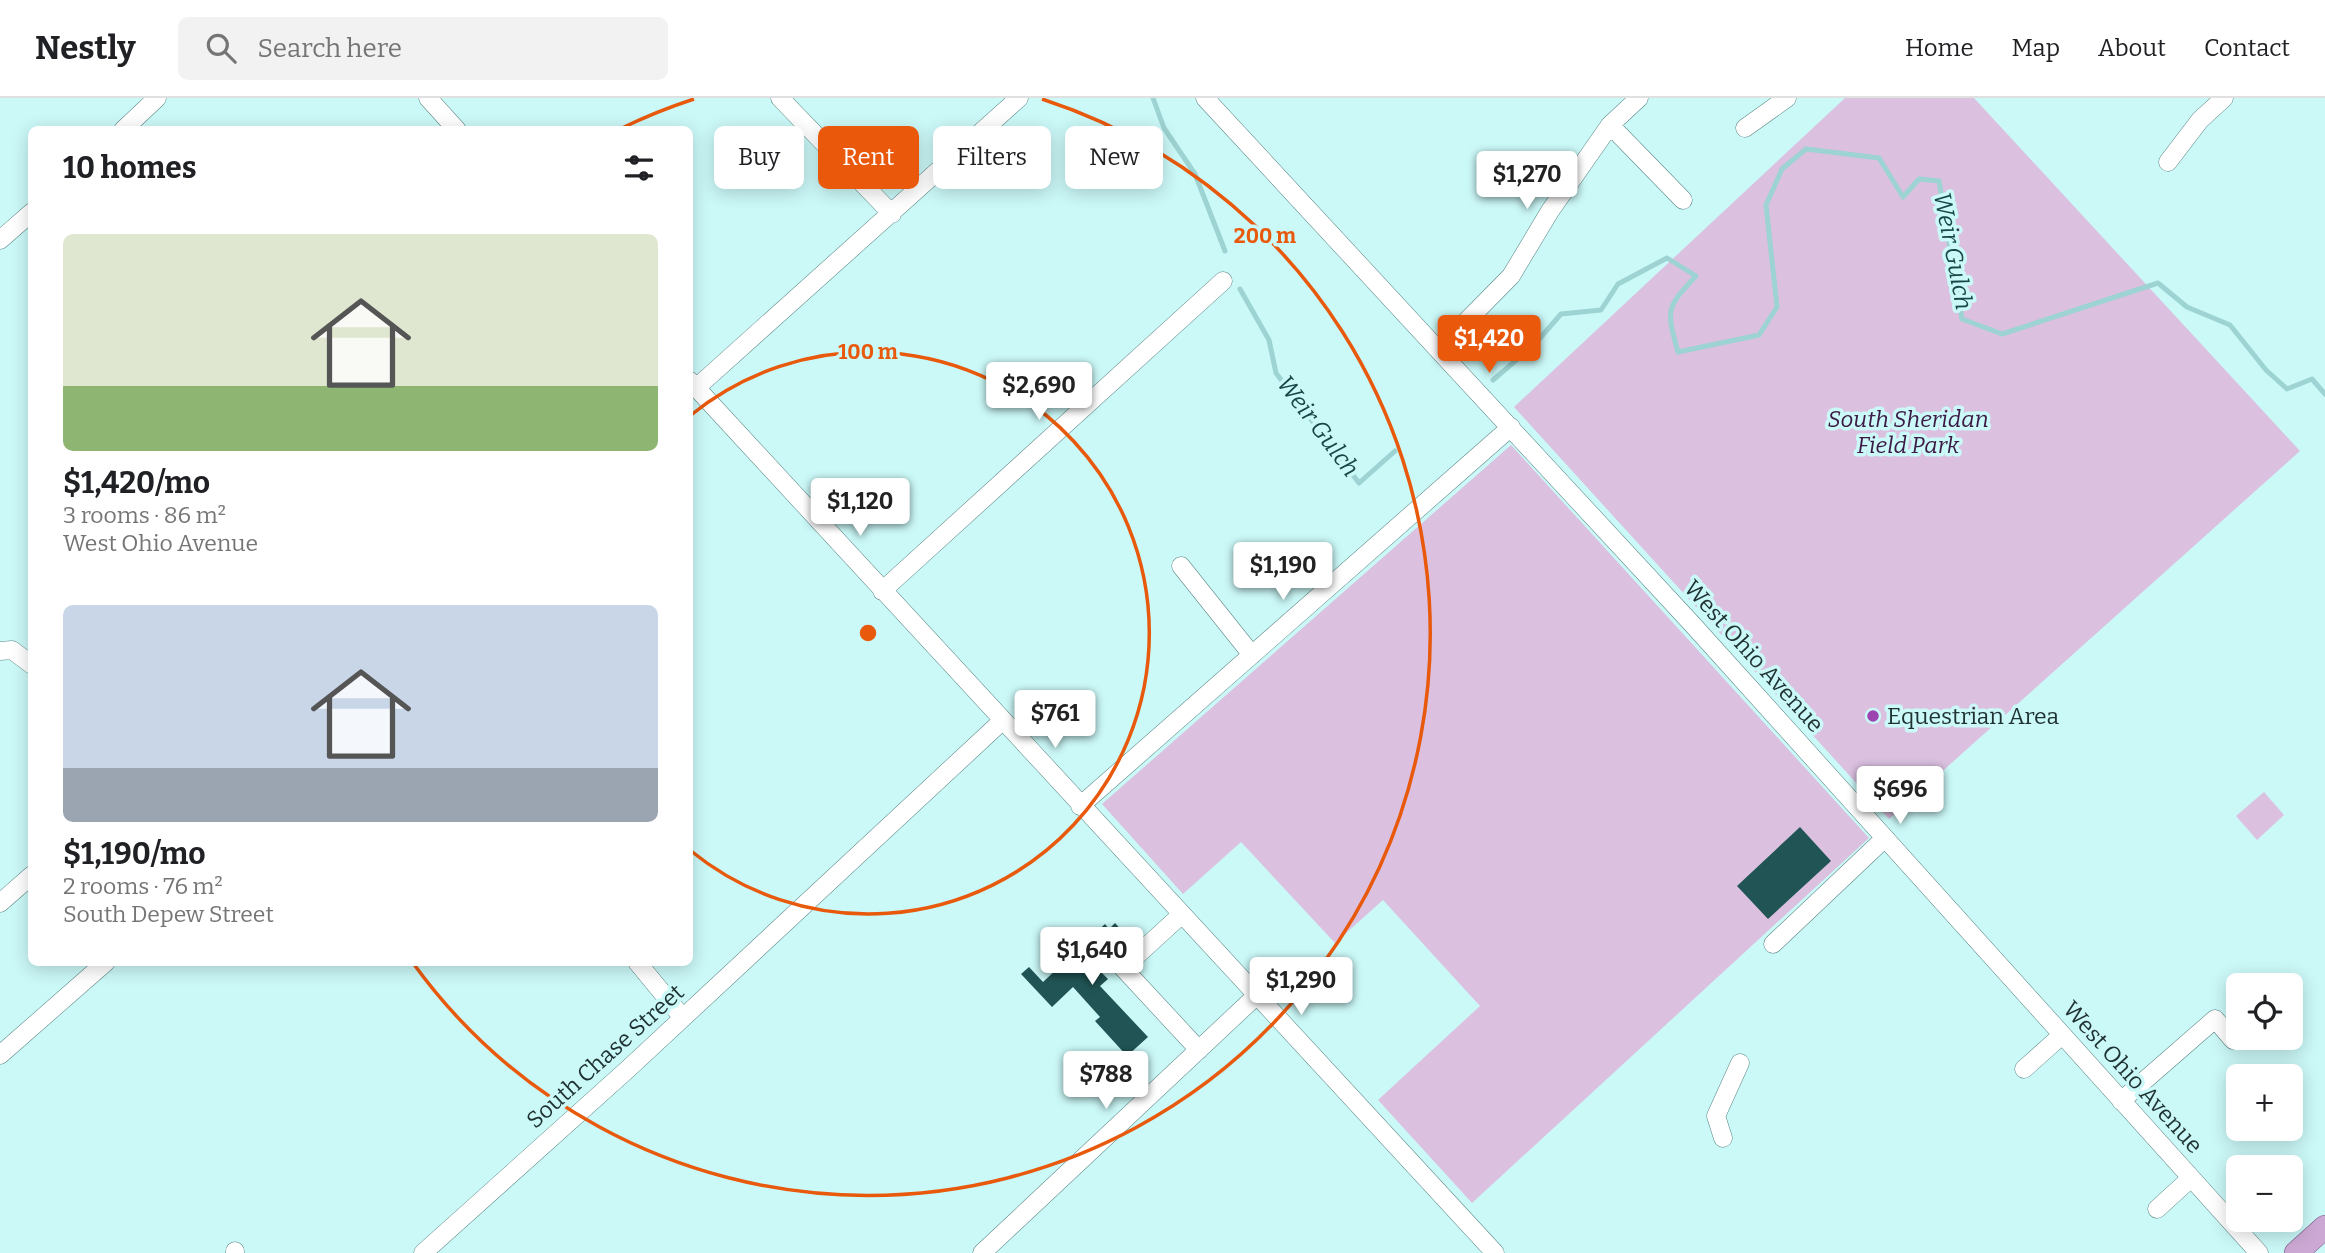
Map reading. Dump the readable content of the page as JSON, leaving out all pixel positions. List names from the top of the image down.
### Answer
{
  "streets": {
    "street": ["West Ohio Avenue", "South Chase Street"]
  },
  "water": ["Weir Gulch"],
  "parks": ["South Sheridan Field Park"],
  "places": ["Equestrian Area"],
  "page": {
    "header": "Nestly",
    "search": "Search here",
    "nav": [
      "Home",
      "Map",
      "About",
      "Contact"
    ],
    "chip": [
      "Buy",
      "Rent",
      "Filters",
      "New"
    ],
    "heading": "10 homes",
    "price": [
      "$1,270",
      "$1,420",
      "$2,690",
      "$1,120",
      "$1,190",
      "$761",
      "$696",
      "$1,640",
      "$1,290",
      "$788"
    ],
    "list": [
      {
        "name": "$1,420/mo",
        "note": "3 rooms · 86 m² · West Ohio Avenue"
      },
      {
        "name": "$1,190/mo",
        "note": "2 rooms · 76 m² · South Depew Street"
      }
    ],
    "map_buttons": ["+", "−"]
  },
  "rings": ["200 m", "100 m"]
}
